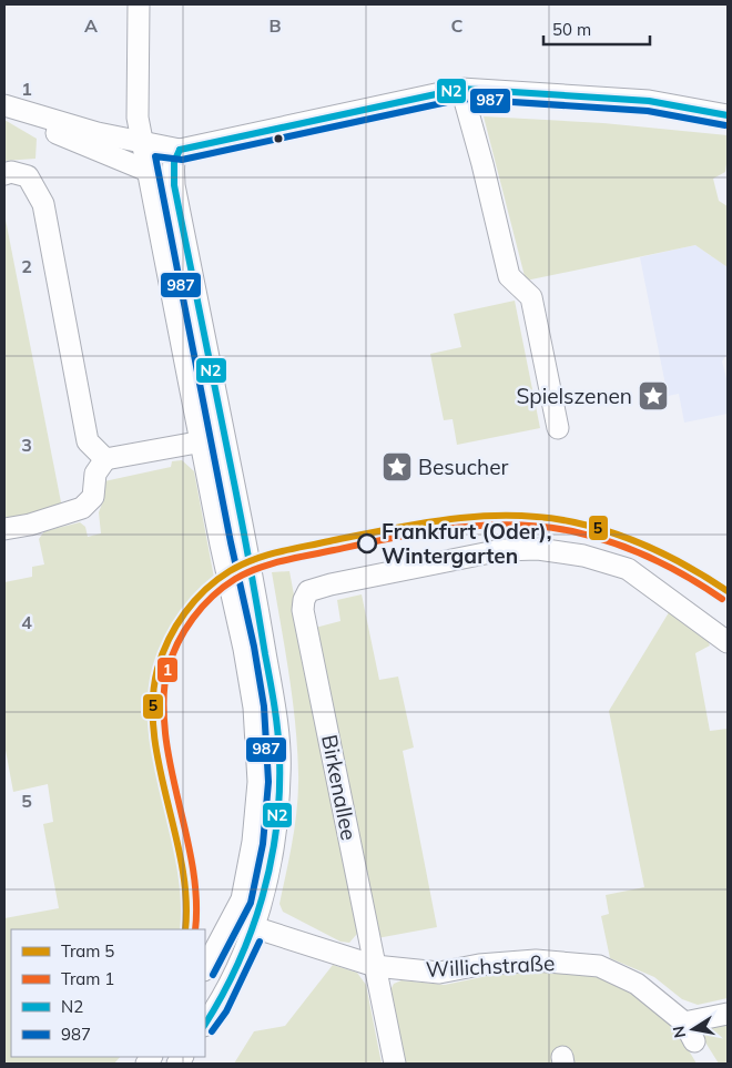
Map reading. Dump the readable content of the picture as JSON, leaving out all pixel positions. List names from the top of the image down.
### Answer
{
  "streets": {
    "street": ["Birkenallee", "Willichstraße"]
  },
  "crossings": [
    ["Birkenallee", "Willichstraße"]
  ],
  "places": {
    "place": ["Spielszenen", "Besucher"],
    "other": ["Frankfurt (Oder), Wintergarten"]
  },
  "lines": [
    "transit line N2",
    "transit line 987",
    "tram line 5",
    "tram line 1"
  ],
  "legend": [
    "Tram 5",
    "Tram 1",
    "N2",
    "987"
  ],
  "scale_bar": "50 m",
  "north": "left",
  "grid": {
    "columns": ["A", "B", "C"],
    "rows": [
      "1",
      "2",
      "3",
      "4",
      "5"
    ]
  }
}
